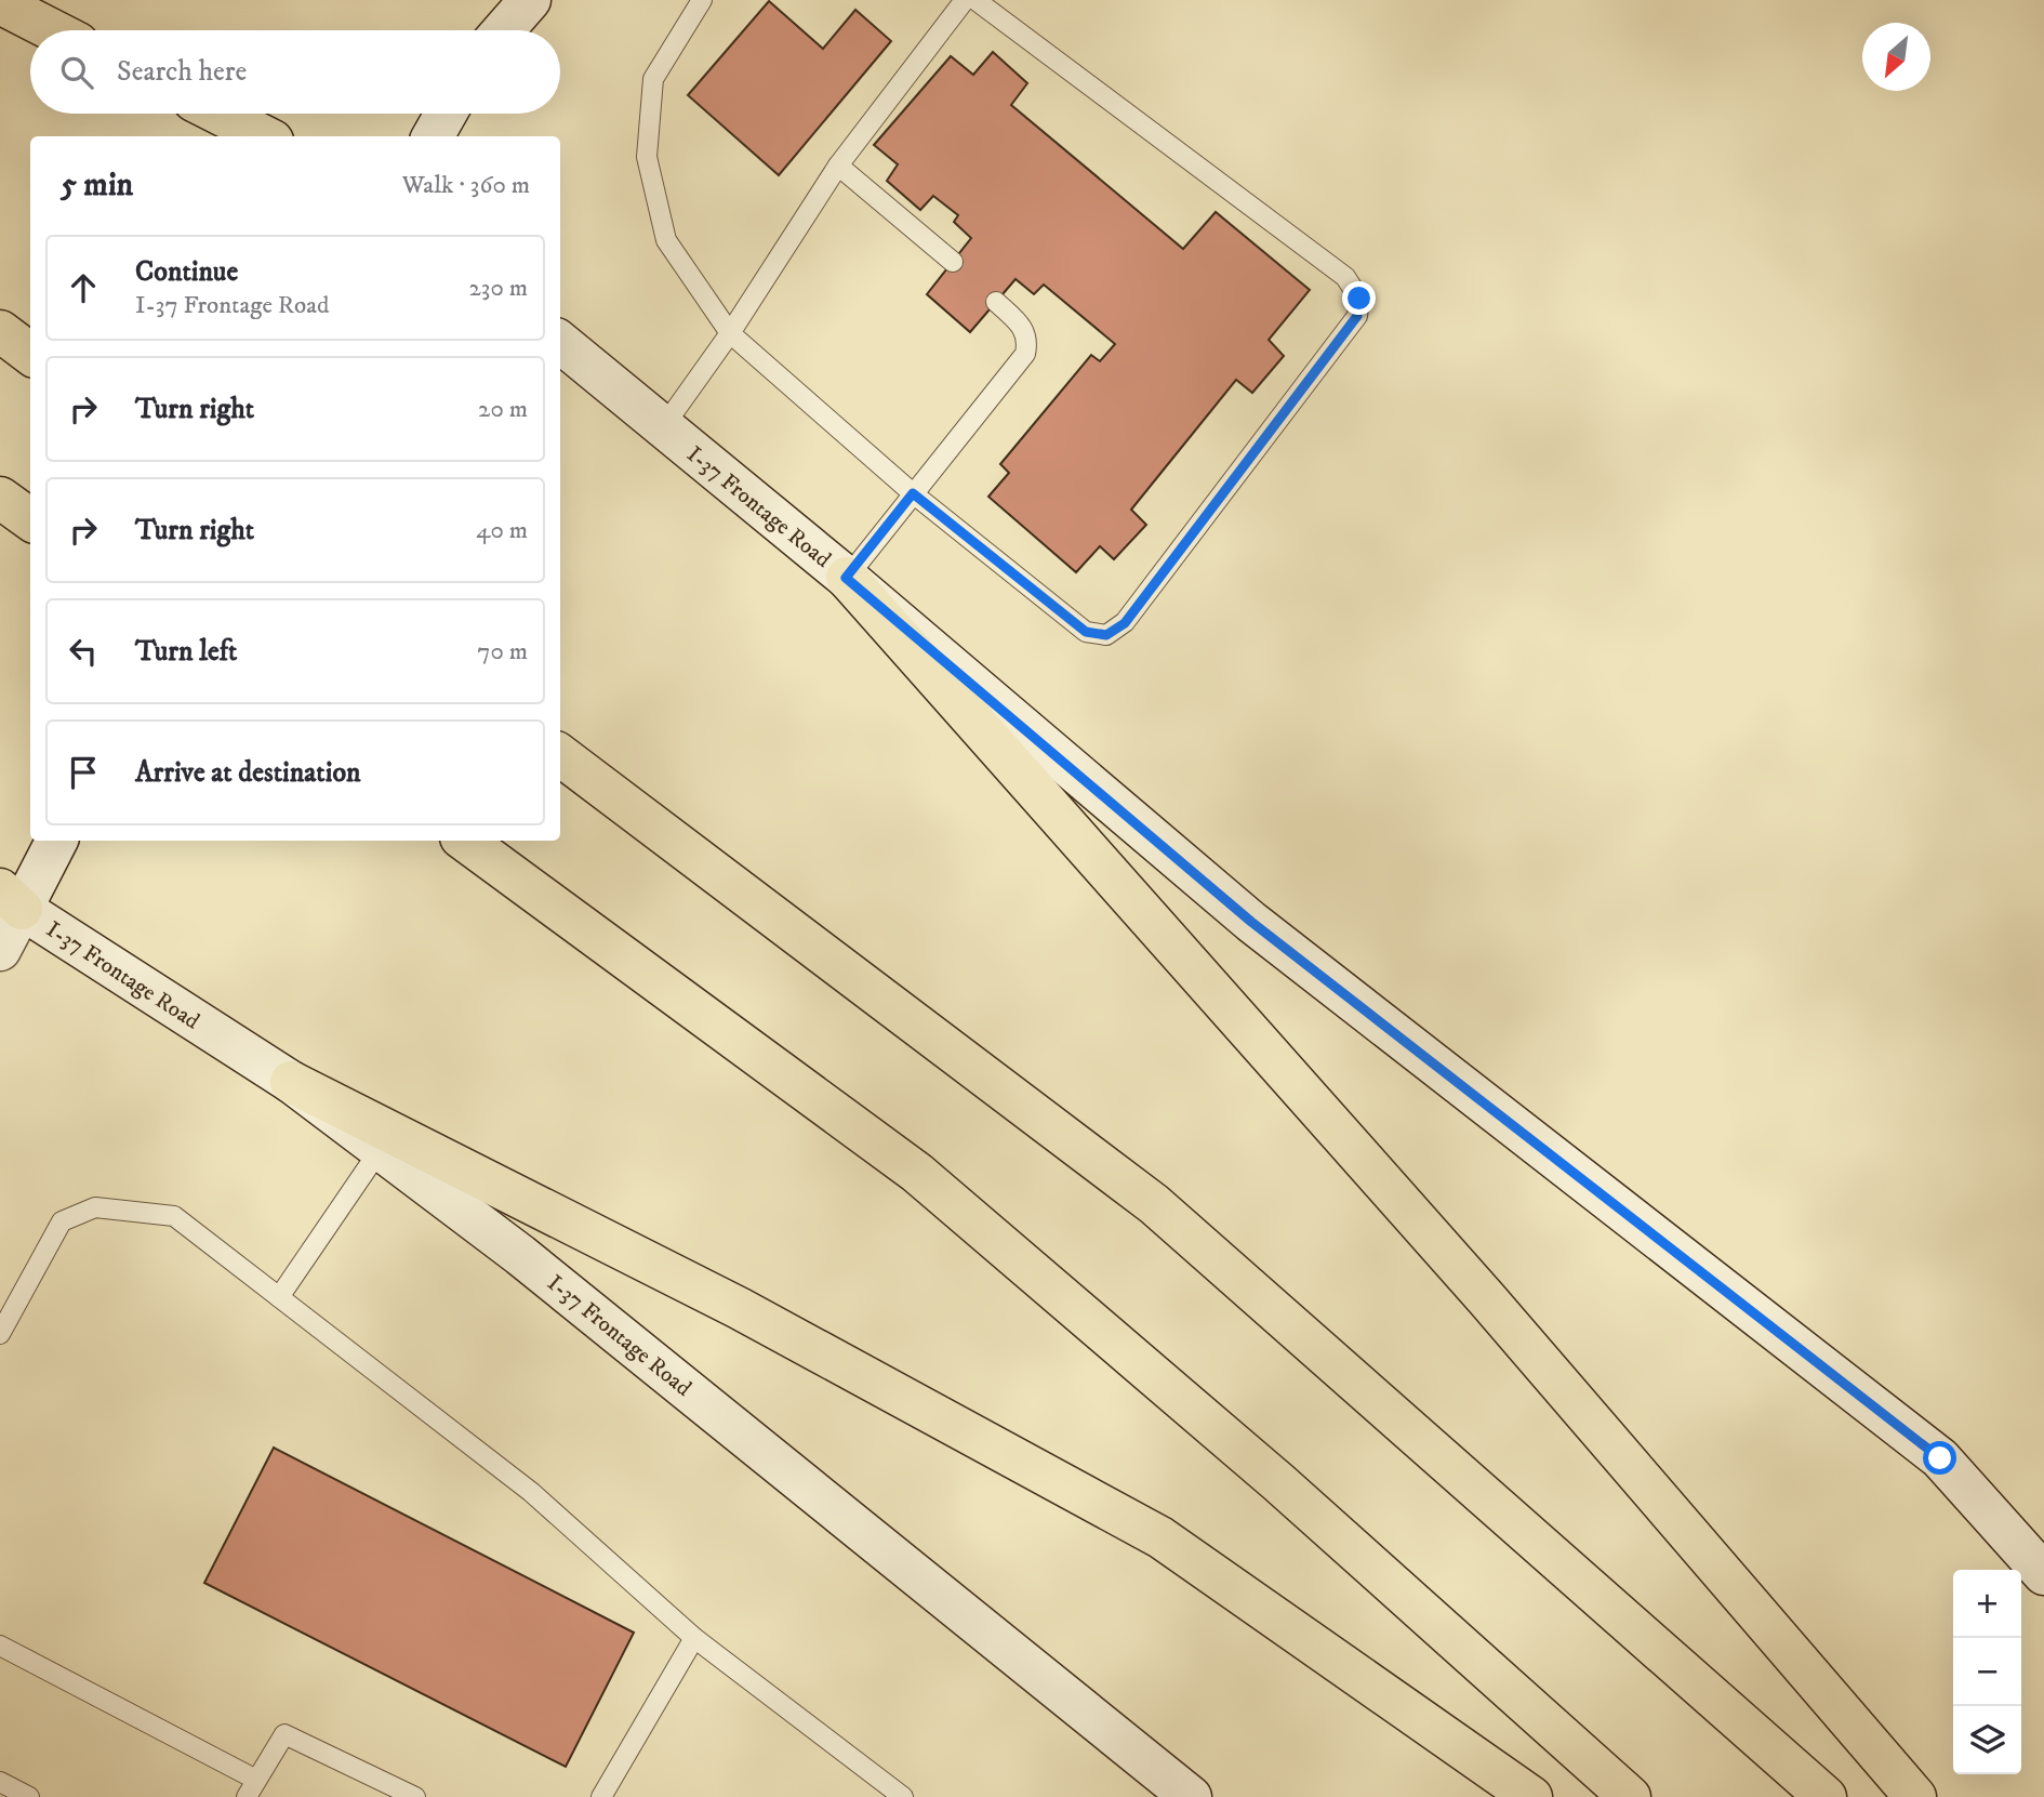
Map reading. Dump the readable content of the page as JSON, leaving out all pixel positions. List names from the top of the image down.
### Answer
{
  "streets": {
    "main road": ["I-37 Frontage Road"]
  },
  "north": "bottom left",
  "page": {
    "search": "Search here",
    "heading": ["5 min", "Walk · 360 m"],
    "list": [
      ["Continue", "I-37 Frontage Road", "230 m"],
      ["Turn right", "20 m"],
      ["Turn right", "40 m"],
      ["Turn left", "70 m"],
      "Arrive at destination"
    ],
    "map_buttons": ["+", "−"]
  }
}
